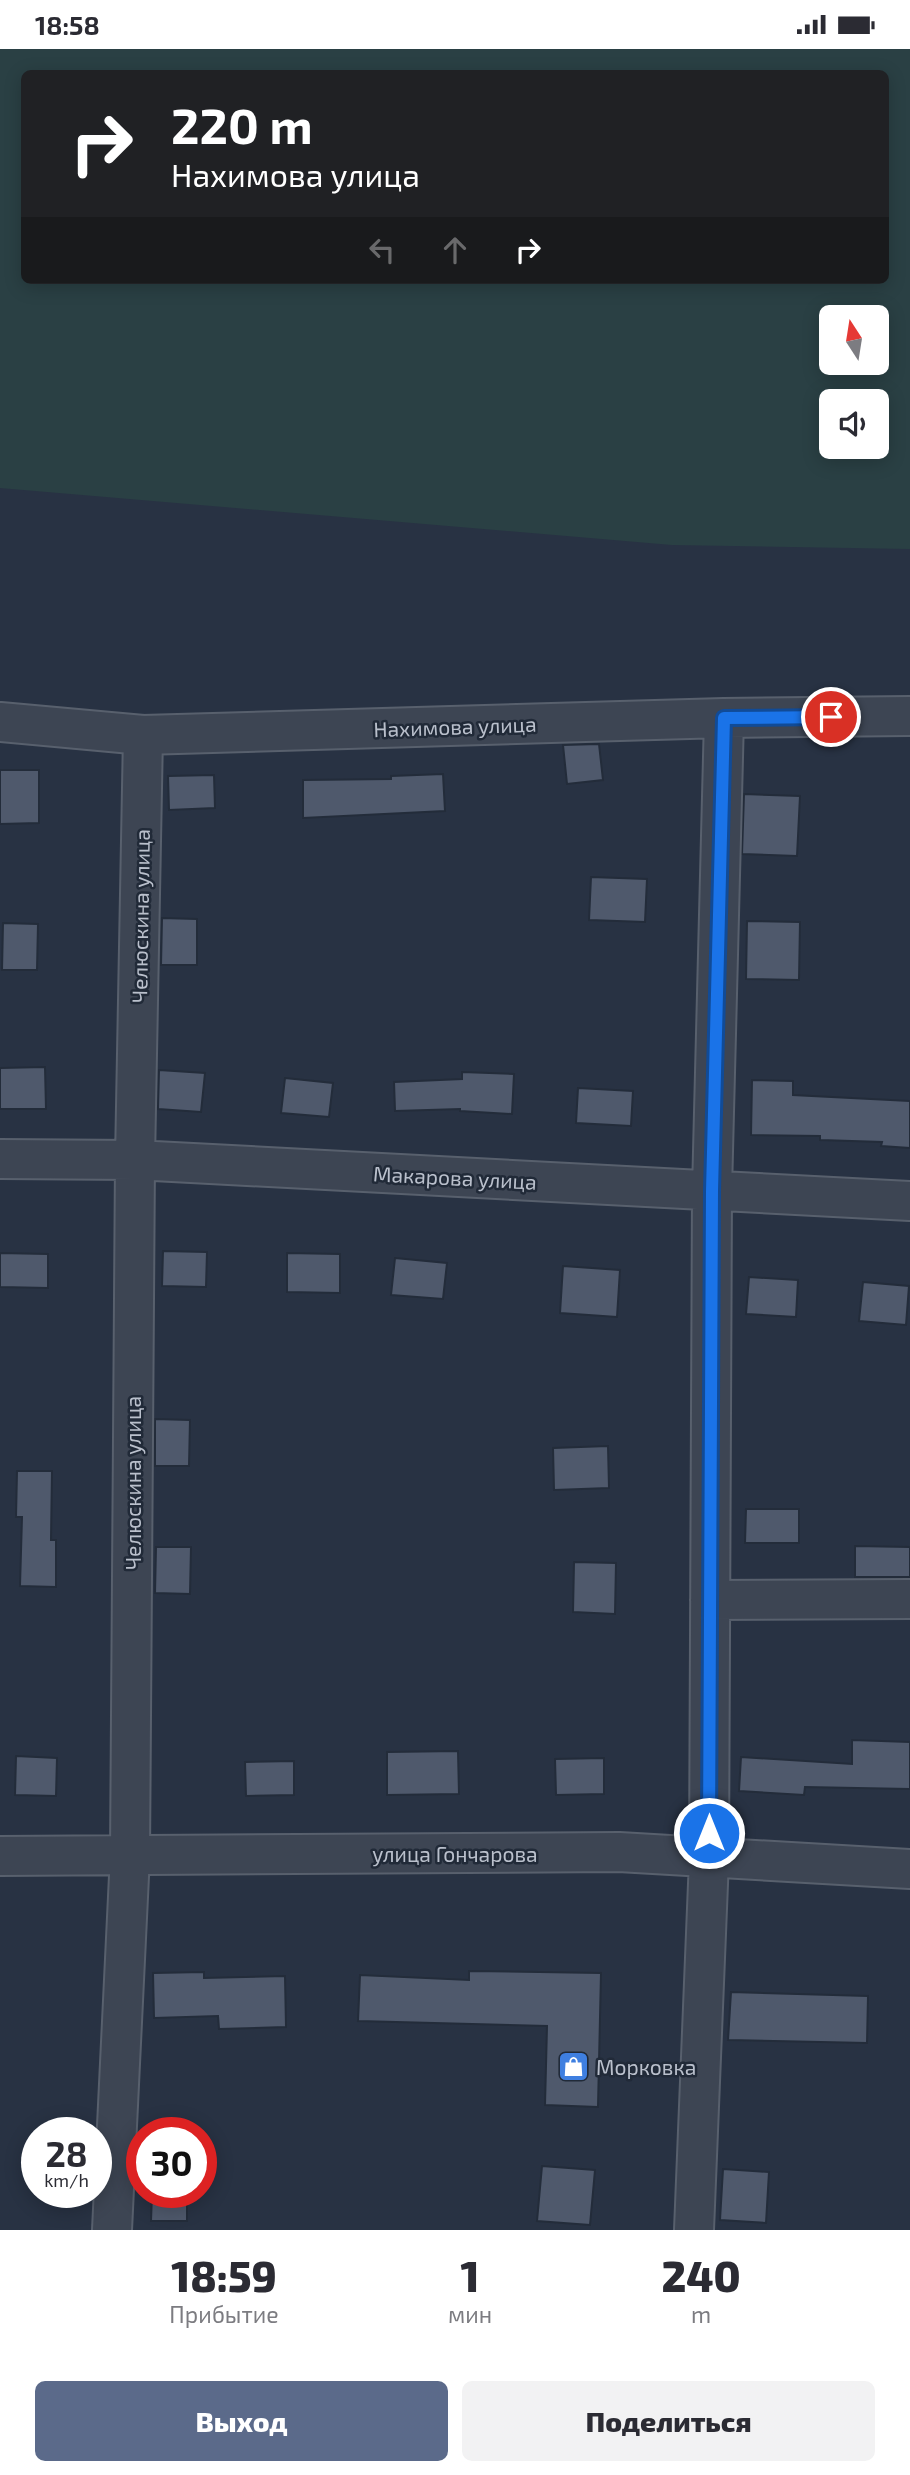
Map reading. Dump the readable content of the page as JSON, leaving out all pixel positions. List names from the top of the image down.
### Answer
{
  "streets": {
    "street": [
      "Нахимова улица",
      "Челюскина улица",
      "Макарова улица",
      "улица Гончарова"
    ]
  },
  "crossings": [
    ["Нахимова улица", "Челюскина улица"],
    ["Челюскина улица", "Макарова улица"],
    ["Челюскина улица", "улица Гончарова"]
  ],
  "places": {
    "shop": ["Морковка"]
  },
  "north": "top",
  "page": {
    "status": "18:58",
    "turn": ["220 m", "Нахимова улица"],
    "speed": "28 km/h",
    "limit": "30",
    "eta": [
      "18:59",
      "Прибытие",
      "1",
      "мин",
      "240",
      "m"
    ],
    "buttons": ["Выход", "Поделиться"]
  }
}
